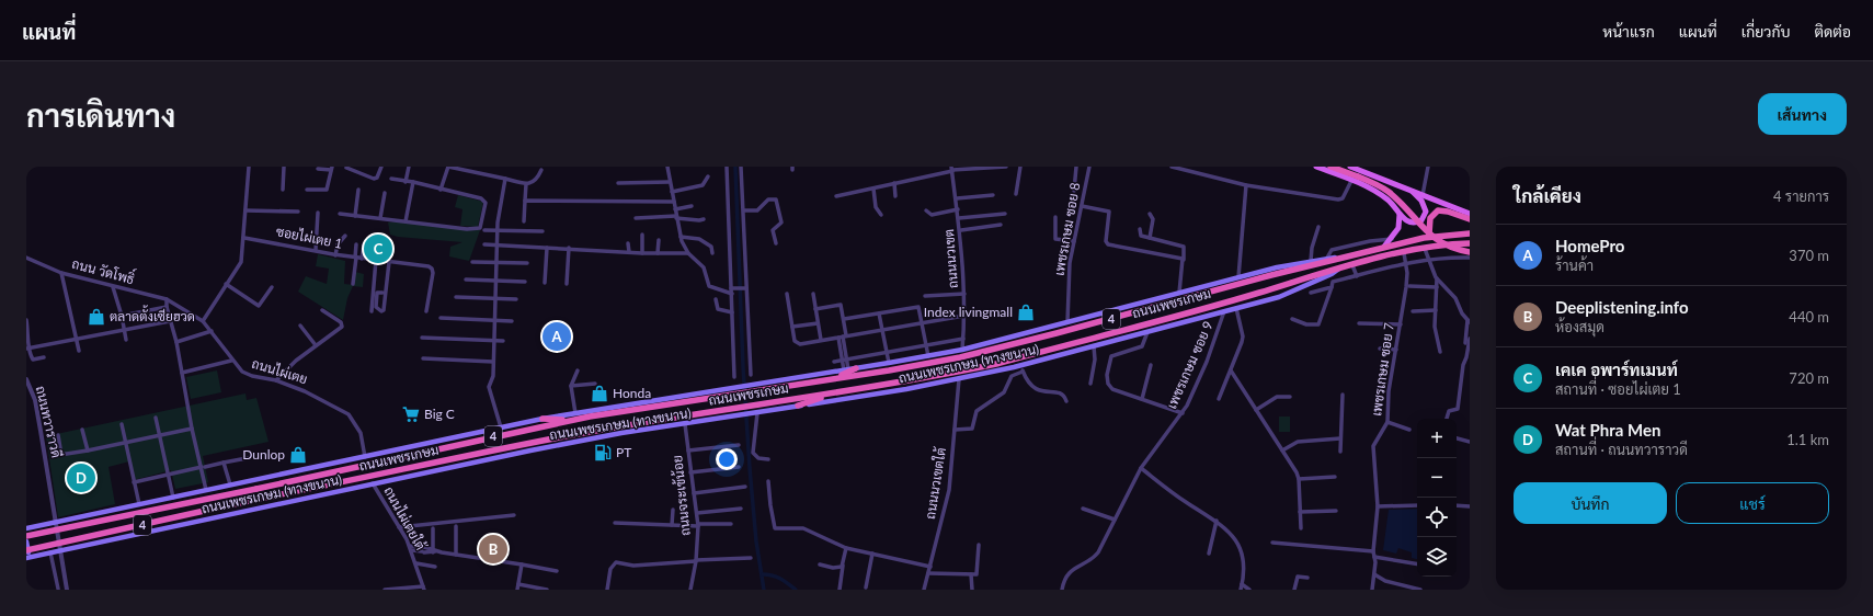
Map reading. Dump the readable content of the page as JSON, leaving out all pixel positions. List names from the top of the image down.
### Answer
{
  "streets": {
    "highway": ["ถนนเพชรเกษม", "4"],
    "main road": ["ถนนเพชรเกษม (ทางขนาน)"],
    "street": [
      "เพชรเกษม ซอย 8",
      "ซอยไผ่เตย 1",
      "ถนนนวเขต",
      "ถนน วัดโพธิ์",
      "เพชรเกษม ซอย 9",
      "เพชรเกษม ซอย 7",
      "ถนนไผ่เตย",
      "ถนนทวาราวดี",
      "ถนนนวเขตใต้",
      "ถนนจระเข้น้อย",
      "ถนนไผ่เตยใต้"
    ]
  },
  "crossings": [
    ["เพชรเกษม ซอย 8", "ถนนเพชรเกษม (ทางขนาน)"],
    ["ถนนนวเขต", "ถนนเพชรเกษม (ทางขนาน)"],
    ["ถนน วัดโพธิ์", "ถนนไผ่เตย"],
    ["ถนนเพชรเกษม", "ถนนเพชรเกษม (ทางขนาน)"],
    ["ถนนเพชรเกษม", "เพชรเกษม ซอย 7"],
    ["ถนนเพชรเกษม (ทางขนาน)", "เพชรเกษม ซอย 9"],
    ["ถนนเพชรเกษม (ทางขนาน)", "ถนนไผ่เตย"],
    ["ถนนเพชรเกษม (ทางขนาน)", "ถนนทวาราวดี"],
    ["ถนนเพชรเกษม (ทางขนาน)", "ถนนนวเขตใต้"],
    ["ถนนเพชรเกษม (ทางขนาน)", "ถนนจระเข้น้อย"],
    ["ถนนเพชรเกษม (ทางขนาน)", "ถนนไผ่เตยใต้"]
  ],
  "places": {
    "shop": [
      "Index livingmall",
      "ตลาดตั้งเซียฮวด",
      "Honda",
      "Dunlop"
    ],
    "supermarket": ["Big C"],
    "fuel station": ["PT"]
  },
  "page": {
    "header": "แผนที่",
    "nav": [
      "หน้าแรก",
      "แผนที่",
      "เกี่ยวกับ",
      "ติดต่อ"
    ],
    "buttons": [
      "เส้นทาง",
      ["บันทึก", "แชร์"]
    ],
    "title": "การเดินทาง",
    "heading": ["ใกล้เคียง", "4 รายการ"],
    "list": [
      {
        "mark": "A",
        "name": "HomePro",
        "note": "ร้านค้า",
        "value": "370 m"
      },
      {
        "mark": "B",
        "name": "Deeplistening.info",
        "note": "ห้องสมุด",
        "value": "440 m"
      },
      {
        "mark": "C",
        "name": "เคเค อพาร์ทเมนท์",
        "note": "สถานที่ · ซอยไผ่เตย 1",
        "value": "720 m"
      },
      {
        "mark": "D",
        "name": "Wat Phra Men",
        "note": "สถานที่ · ถนนทวาราวดี",
        "value": "1.1 km"
      }
    ],
    "pins": [
      "C",
      "A",
      "D",
      "B"
    ],
    "map_buttons": ["+", "−"]
  }
}
